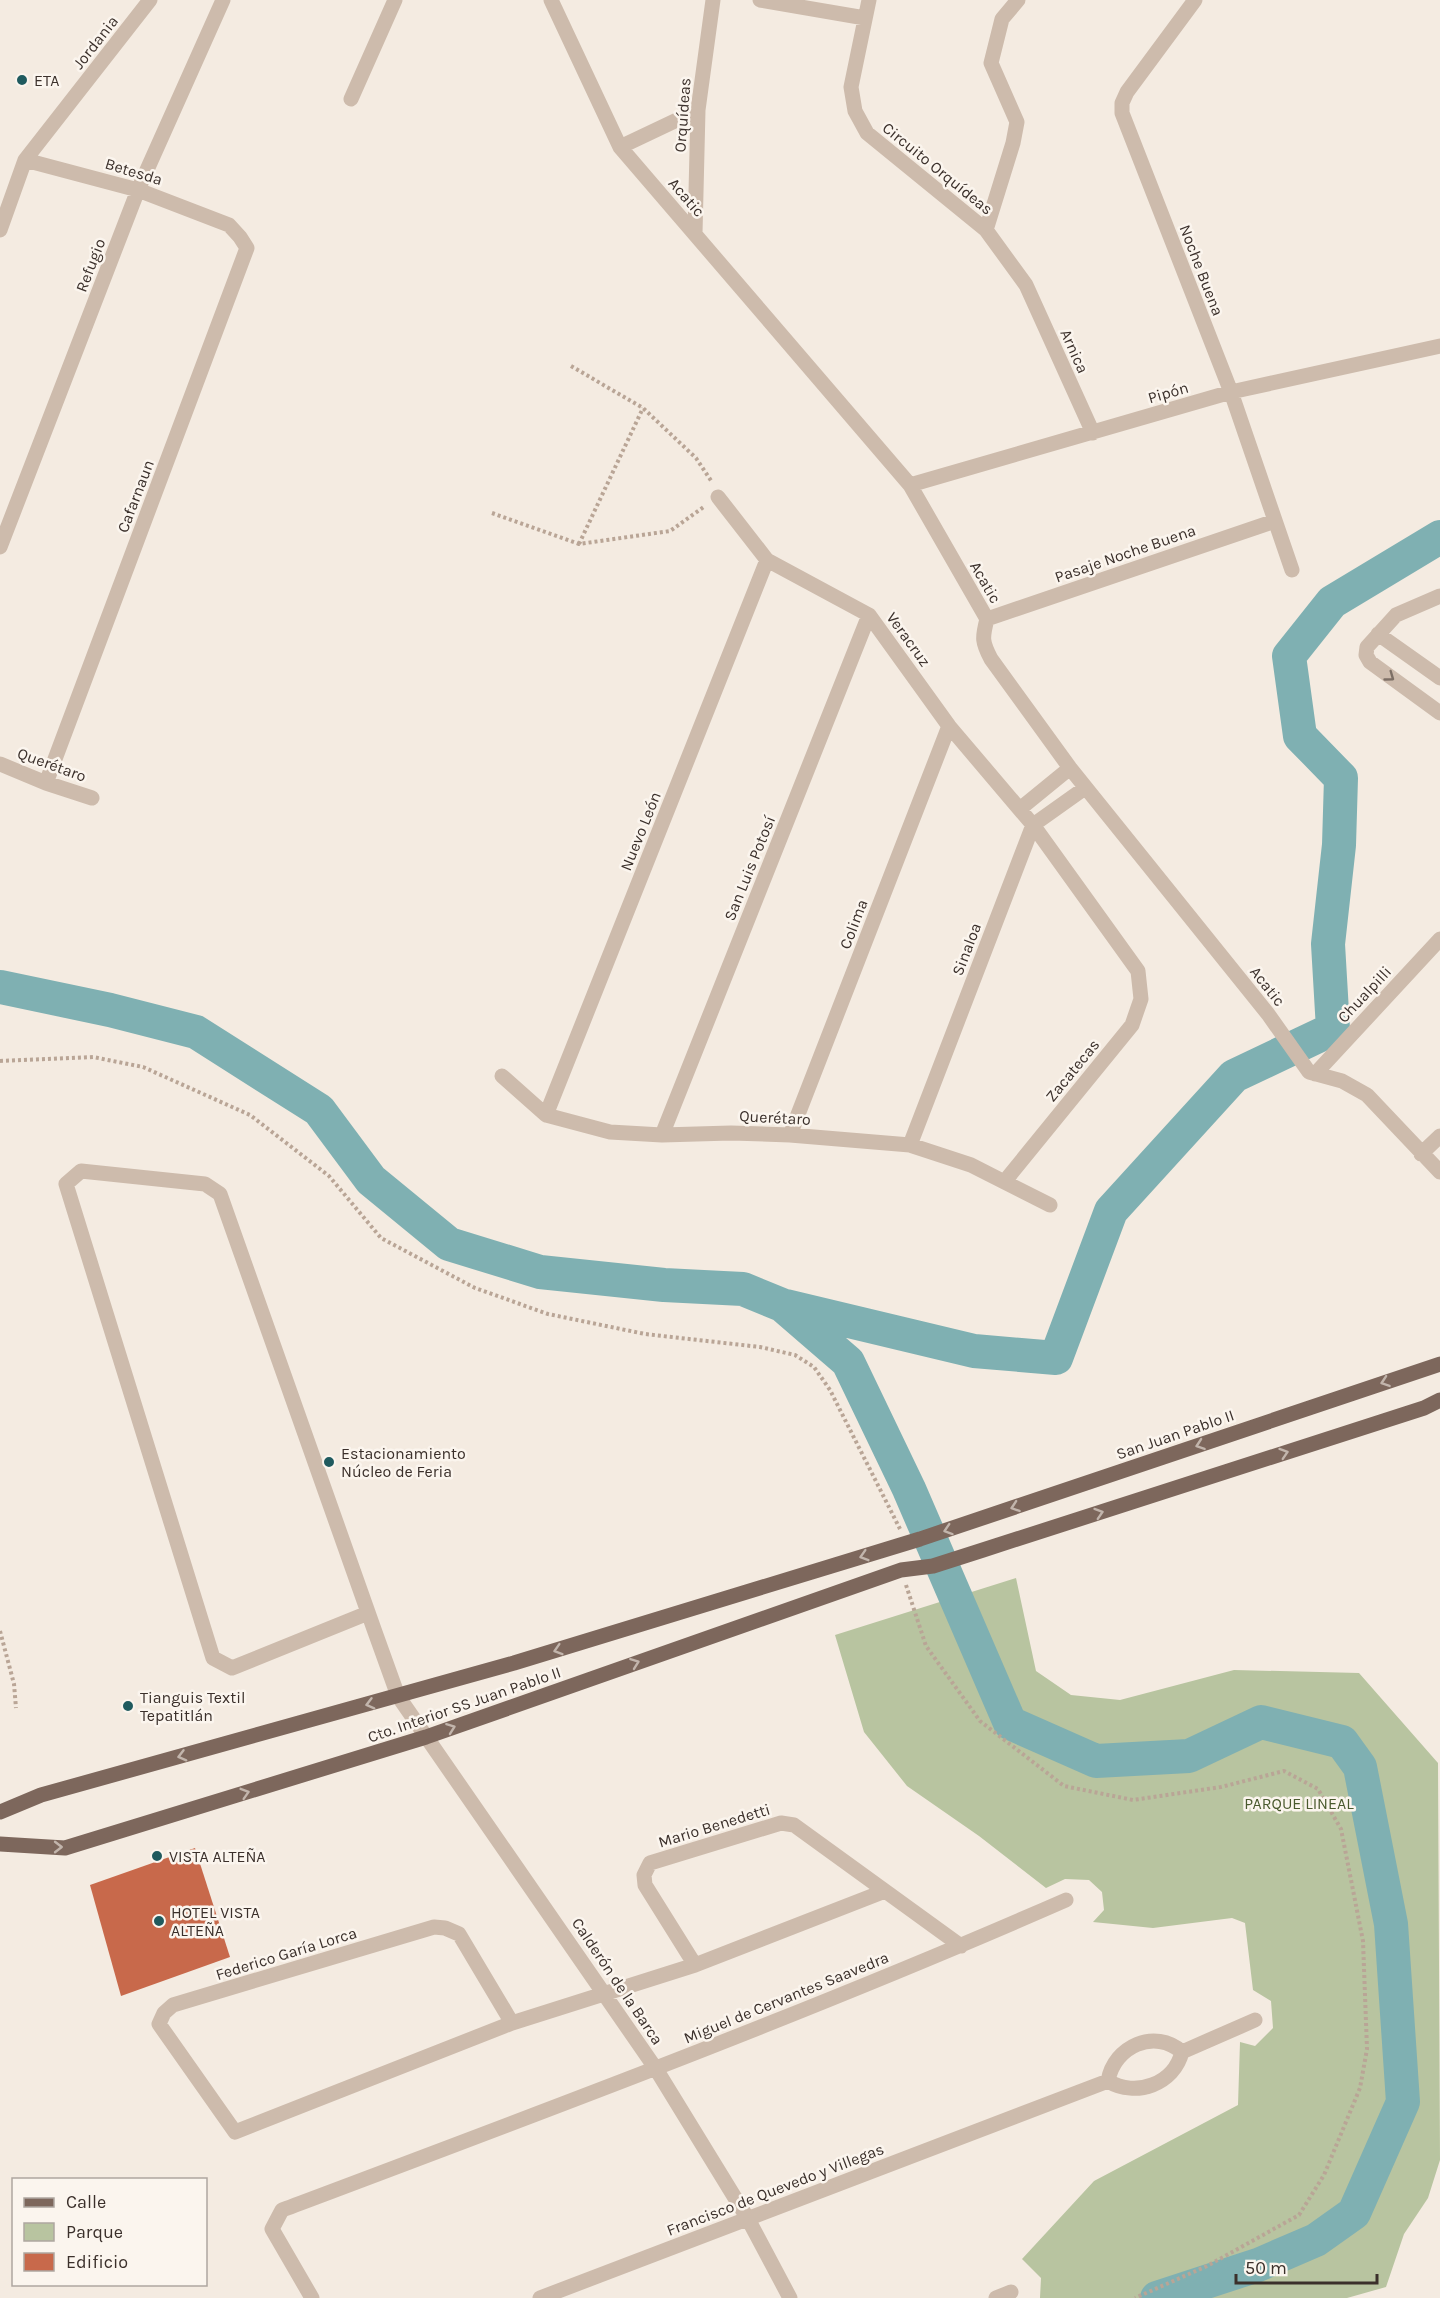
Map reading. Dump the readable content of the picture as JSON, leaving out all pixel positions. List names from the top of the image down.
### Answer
{
  "streets": {
    "main road": ["San Juan Pablo II", "Cto. Interior SS Juan Pablo II"],
    "street": [
      "Jordania",
      "Orquídeas",
      "Circuito Orquídeas",
      "Betesda",
      "Acatic",
      "Refugio",
      "Noche Buena",
      "Arnica",
      "Pipón",
      "Cafarnaun",
      "Pasaje Noche Buena",
      "Veracruz",
      "Querétaro",
      "Nuevo León",
      "San Luis Potosí",
      "Colima",
      "Sinaloa",
      "Chualpilli",
      "Zacatecas",
      "Mario Benedetti",
      "Federico Garía Lorca",
      "Calderón de la Barca",
      "Miguel de Cervantes Saavedra",
      "Francisco de Quevedo y Villegas"
    ]
  },
  "crossings": [
    ["Jordania", "Betesda"],
    ["Orquídeas", "Acatic"],
    ["Circuito Orquídeas", "Arnica"],
    ["Betesda", "Refugio"],
    ["Betesda", "Cafarnaun"],
    ["Acatic", "Pipón"],
    ["Acatic", "Pasaje Noche Buena"],
    ["Acatic", "Chualpilli"],
    ["Noche Buena", "Pipón"],
    ["Noche Buena", "Pasaje Noche Buena"],
    ["Arnica", "Pipón"],
    ["Cafarnaun", "Querétaro"],
    ["Veracruz", "Nuevo León"],
    ["Veracruz", "San Luis Potosí"],
    ["Veracruz", "Colima"],
    ["Veracruz", "Sinaloa"],
    ["Veracruz", "Zacatecas"],
    ["Querétaro", "Nuevo León"],
    ["Querétaro", "San Luis Potosí"],
    ["Querétaro", "Colima"],
    ["Querétaro", "Sinaloa"],
    ["Querétaro", "Zacatecas"],
    ["San Juan Pablo II", "Cto. Interior SS Juan Pablo II"],
    ["Cto. Interior SS Juan Pablo II", "Calderón de la Barca"],
    ["Calderón de la Barca", "Miguel de Cervantes Saavedra"],
    ["Calderón de la Barca", "Francisco de Quevedo y Villegas"]
  ],
  "one_way": ["San Juan Pablo II"],
  "parks": ["PARQUE LINEAL"],
  "places": [
    "ETA",
    "Estacionamiento Núcleo de Feria",
    "Tianguis Textil Tepatitlán",
    "VISTA ALTEÑA",
    "HOTEL VISTA ALTEÑA"
  ],
  "legend": ["Calle", "Parque", "Edificio"],
  "scale_bar": "50 m"
}
